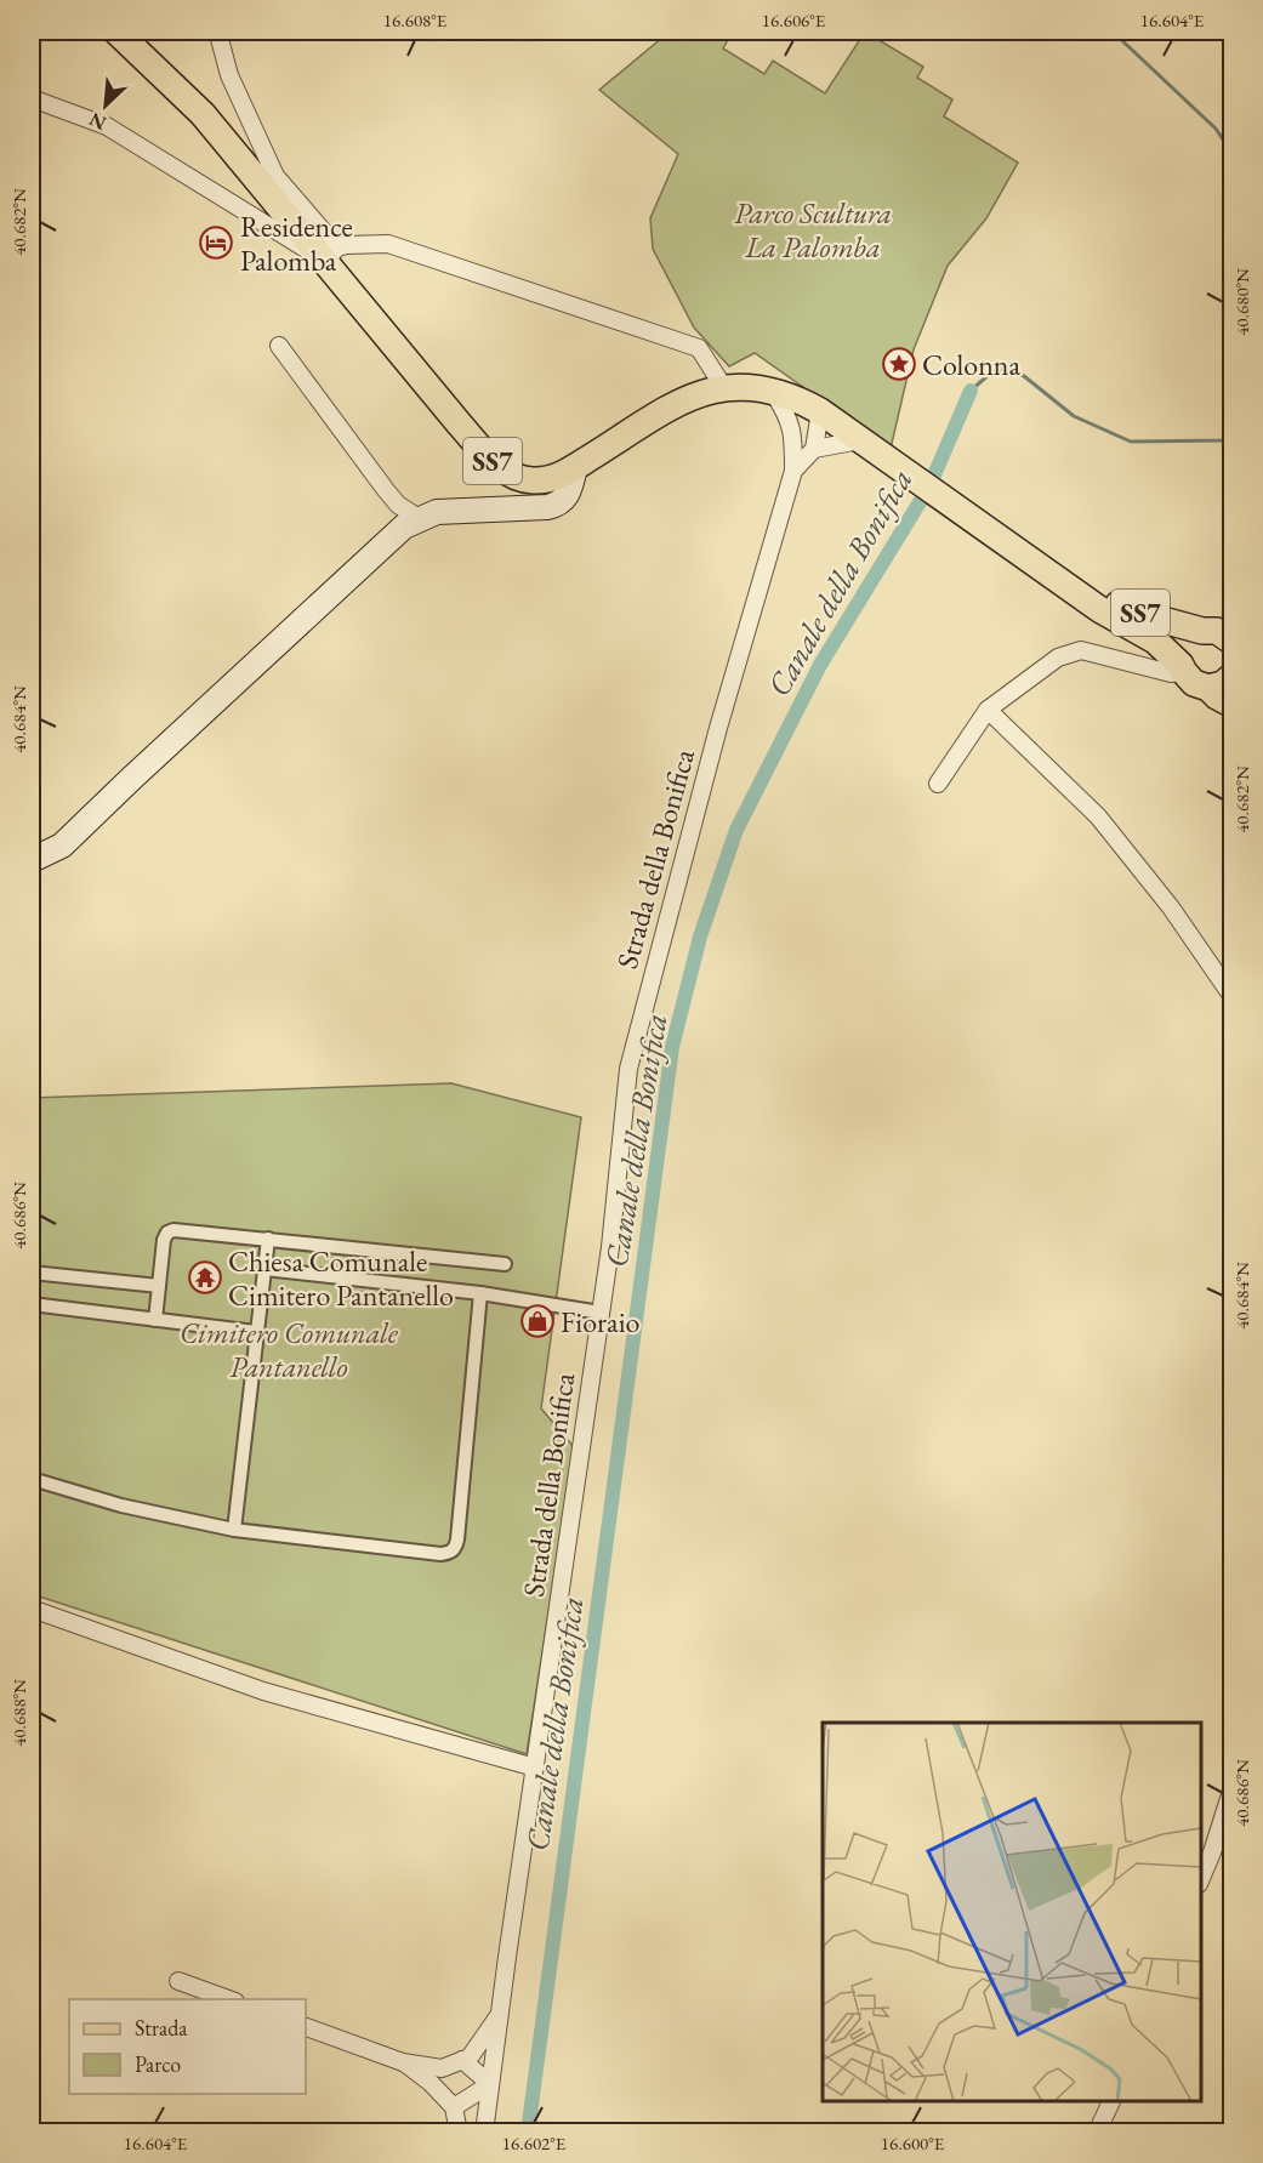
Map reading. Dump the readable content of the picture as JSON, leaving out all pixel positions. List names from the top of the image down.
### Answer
{
  "streets": {
    "main road": ["SS7"],
    "street": ["Strada della Bonifica"]
  },
  "water": ["Canale della Bonifica"],
  "parks": ["Parco Scultura La Palomba", "Cimitero Comunale Pantanello"],
  "places": {
    "hotel": ["Residence Palomba"],
    "place": ["Colonna"],
    "temple": ["Chiesa Comunale Cimitero Pantanello"],
    "shop": ["Fioraio"]
  },
  "legend": ["Strada", "Parco"],
  "north": "bottom left",
  "coordinates": [
    "16.608°E",
    "16.606°E",
    "16.604°E",
    "40.682°N",
    "40.680°N",
    "40.684°N",
    "40.686°N",
    "40.688°N",
    "16.602°E",
    "16.600°E"
  ]
}
